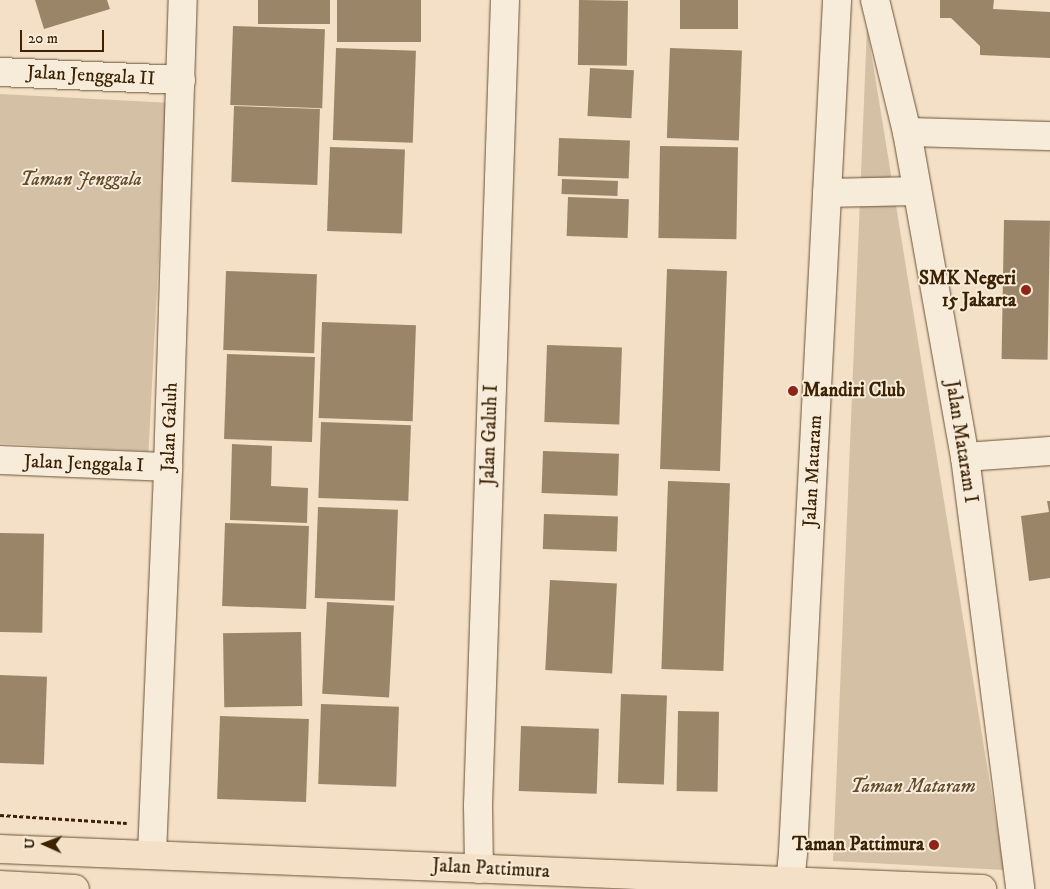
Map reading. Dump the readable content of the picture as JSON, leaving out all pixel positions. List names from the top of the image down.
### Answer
{
  "streets": {
    "main road": ["Jalan Pattimura"],
    "street": [
      "Jalan Jenggala II",
      "Jalan Galuh",
      "Jalan Galuh I",
      "Jalan Mataram I",
      "Jalan Jenggala I",
      "Jalan Mataram"
    ]
  },
  "crossings": [
    ["Jalan Jenggala II", "Jalan Galuh"],
    ["Jalan Galuh", "Jalan Jenggala I"],
    ["Jalan Galuh", "Jalan Pattimura"],
    ["Jalan Galuh I", "Jalan Pattimura"],
    ["Jalan Mataram", "Jalan Pattimura"]
  ],
  "parks": ["Taman Jenggala", "Taman Mataram"],
  "places": ["SMK Negeri 15 Jakarta", "Mandiri Club", "Taman Pattimura"],
  "scale_bar": "20 m",
  "north": "left"
}
